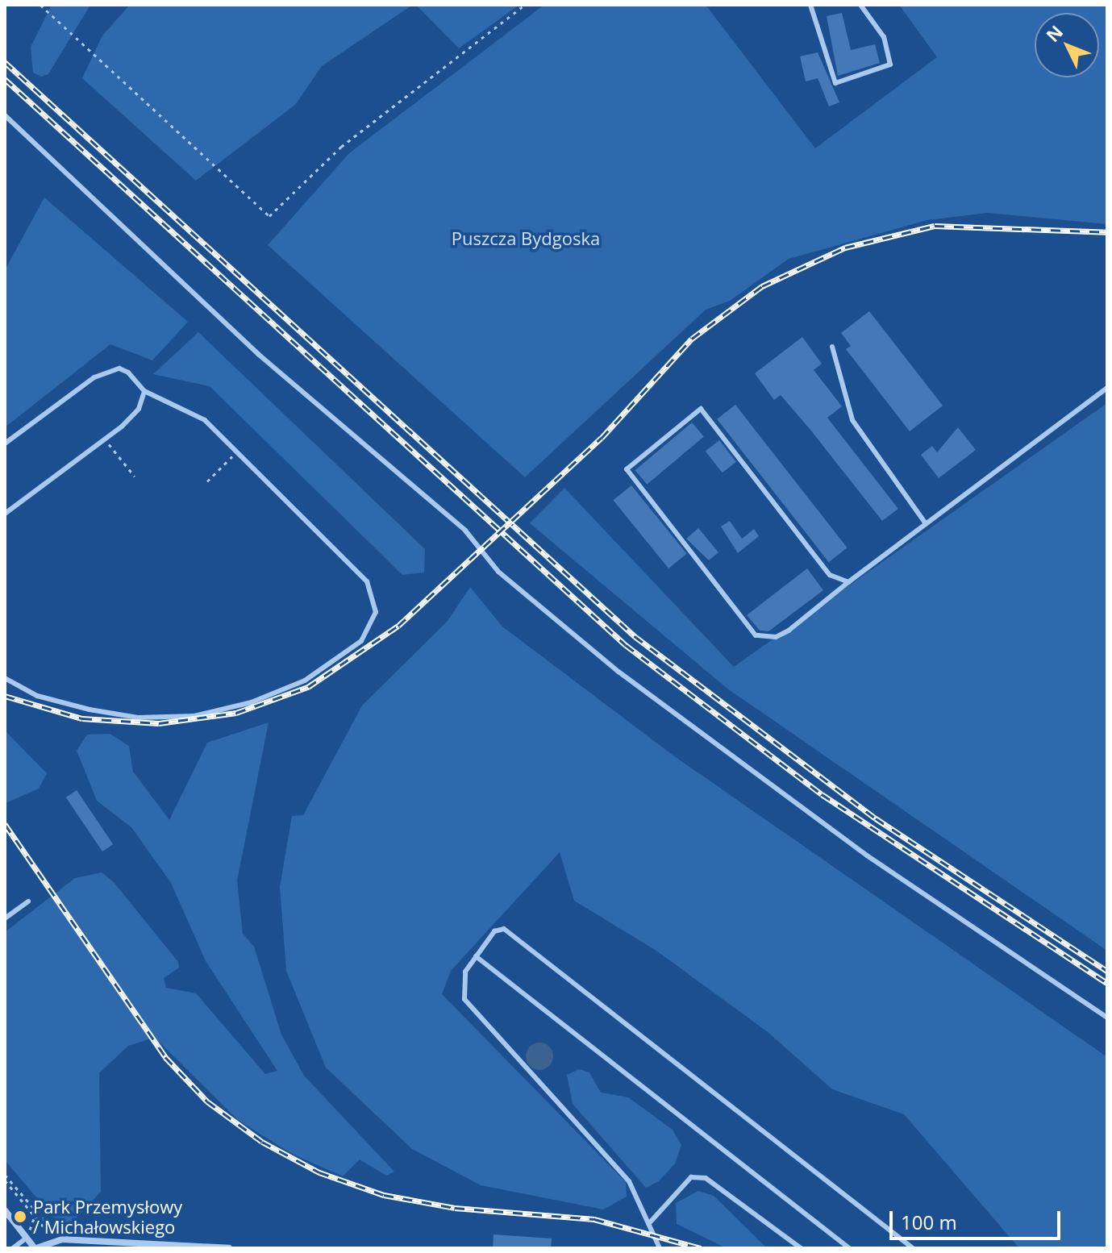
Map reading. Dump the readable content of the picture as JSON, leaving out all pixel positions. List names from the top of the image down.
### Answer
{
  "parks": ["Puszcza Bydgoska"],
  "places": ["Park Przemysłowy / Michałowskiego"],
  "scale_bar": "100 m",
  "north": "top left"
}
